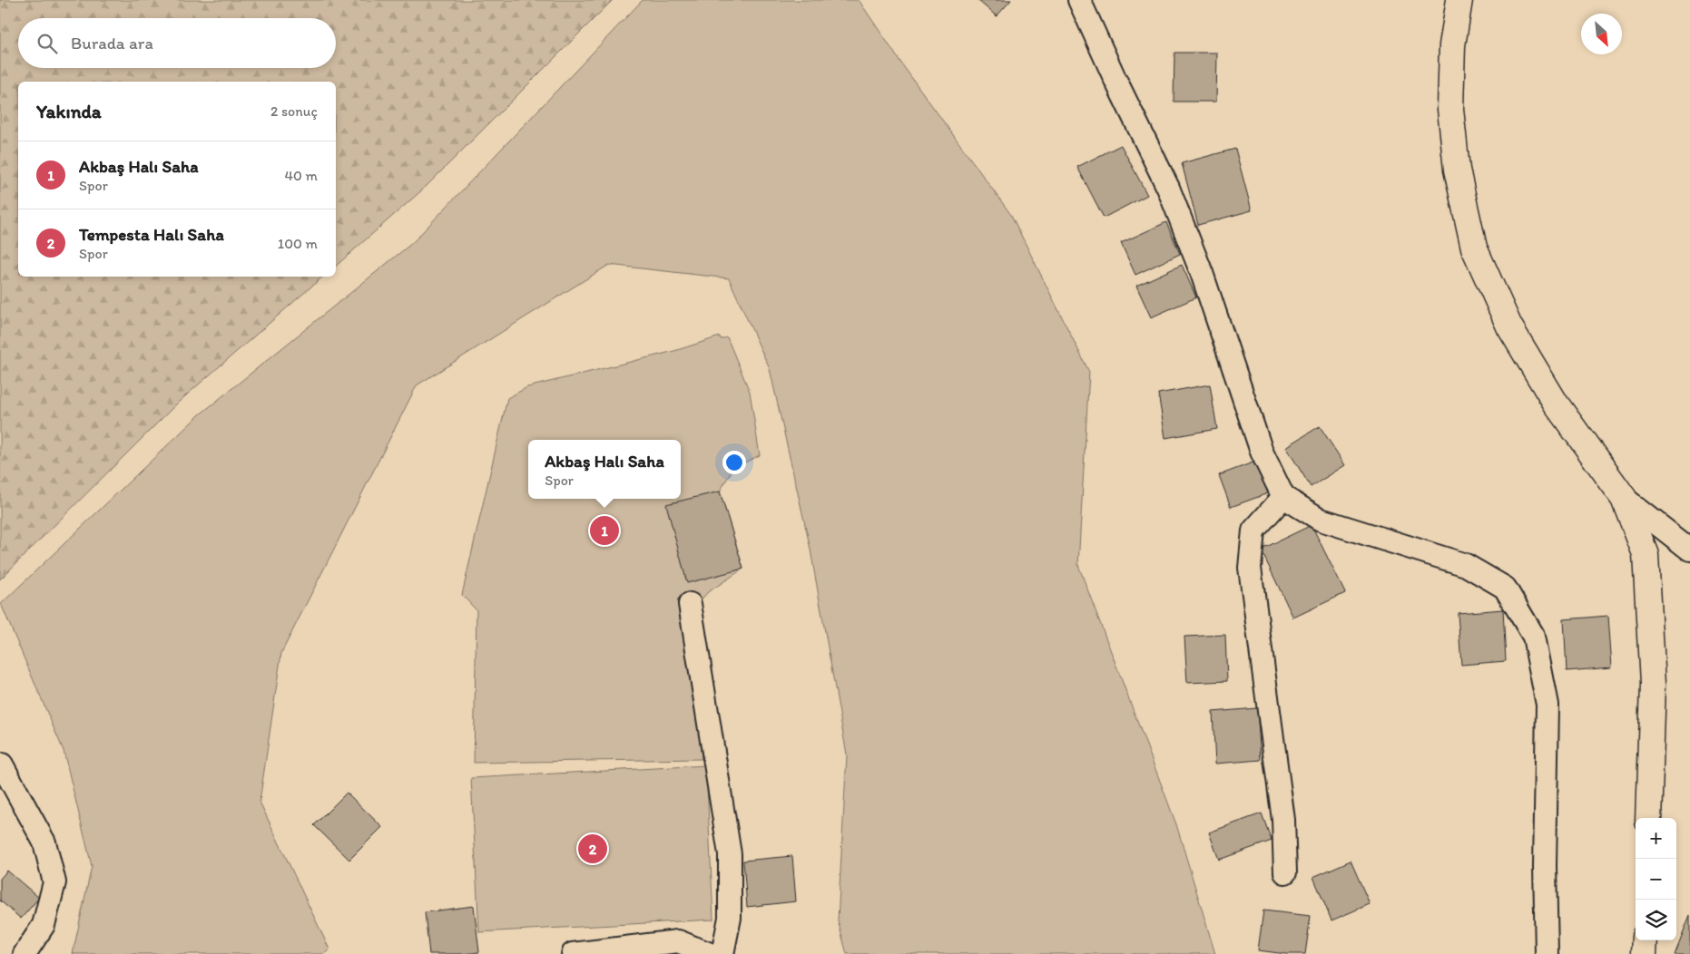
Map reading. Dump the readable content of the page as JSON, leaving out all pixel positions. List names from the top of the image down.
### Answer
{
  "north": "bottom right",
  "page": {
    "search": "Burada ara",
    "heading": ["Yakında", "2 sonuç"],
    "list": [
      {
        "mark": "1",
        "name": "Akbaş Halı Saha",
        "note": "Spor",
        "value": "40 m"
      },
      {
        "mark": "2",
        "name": "Tempesta Halı Saha",
        "note": "Spor",
        "value": "100 m"
      }
    ],
    "popup": ["Akbaş Halı Saha", "Spor"],
    "pins": ["1", "2"],
    "map_buttons": ["+", "−"]
  }
}
